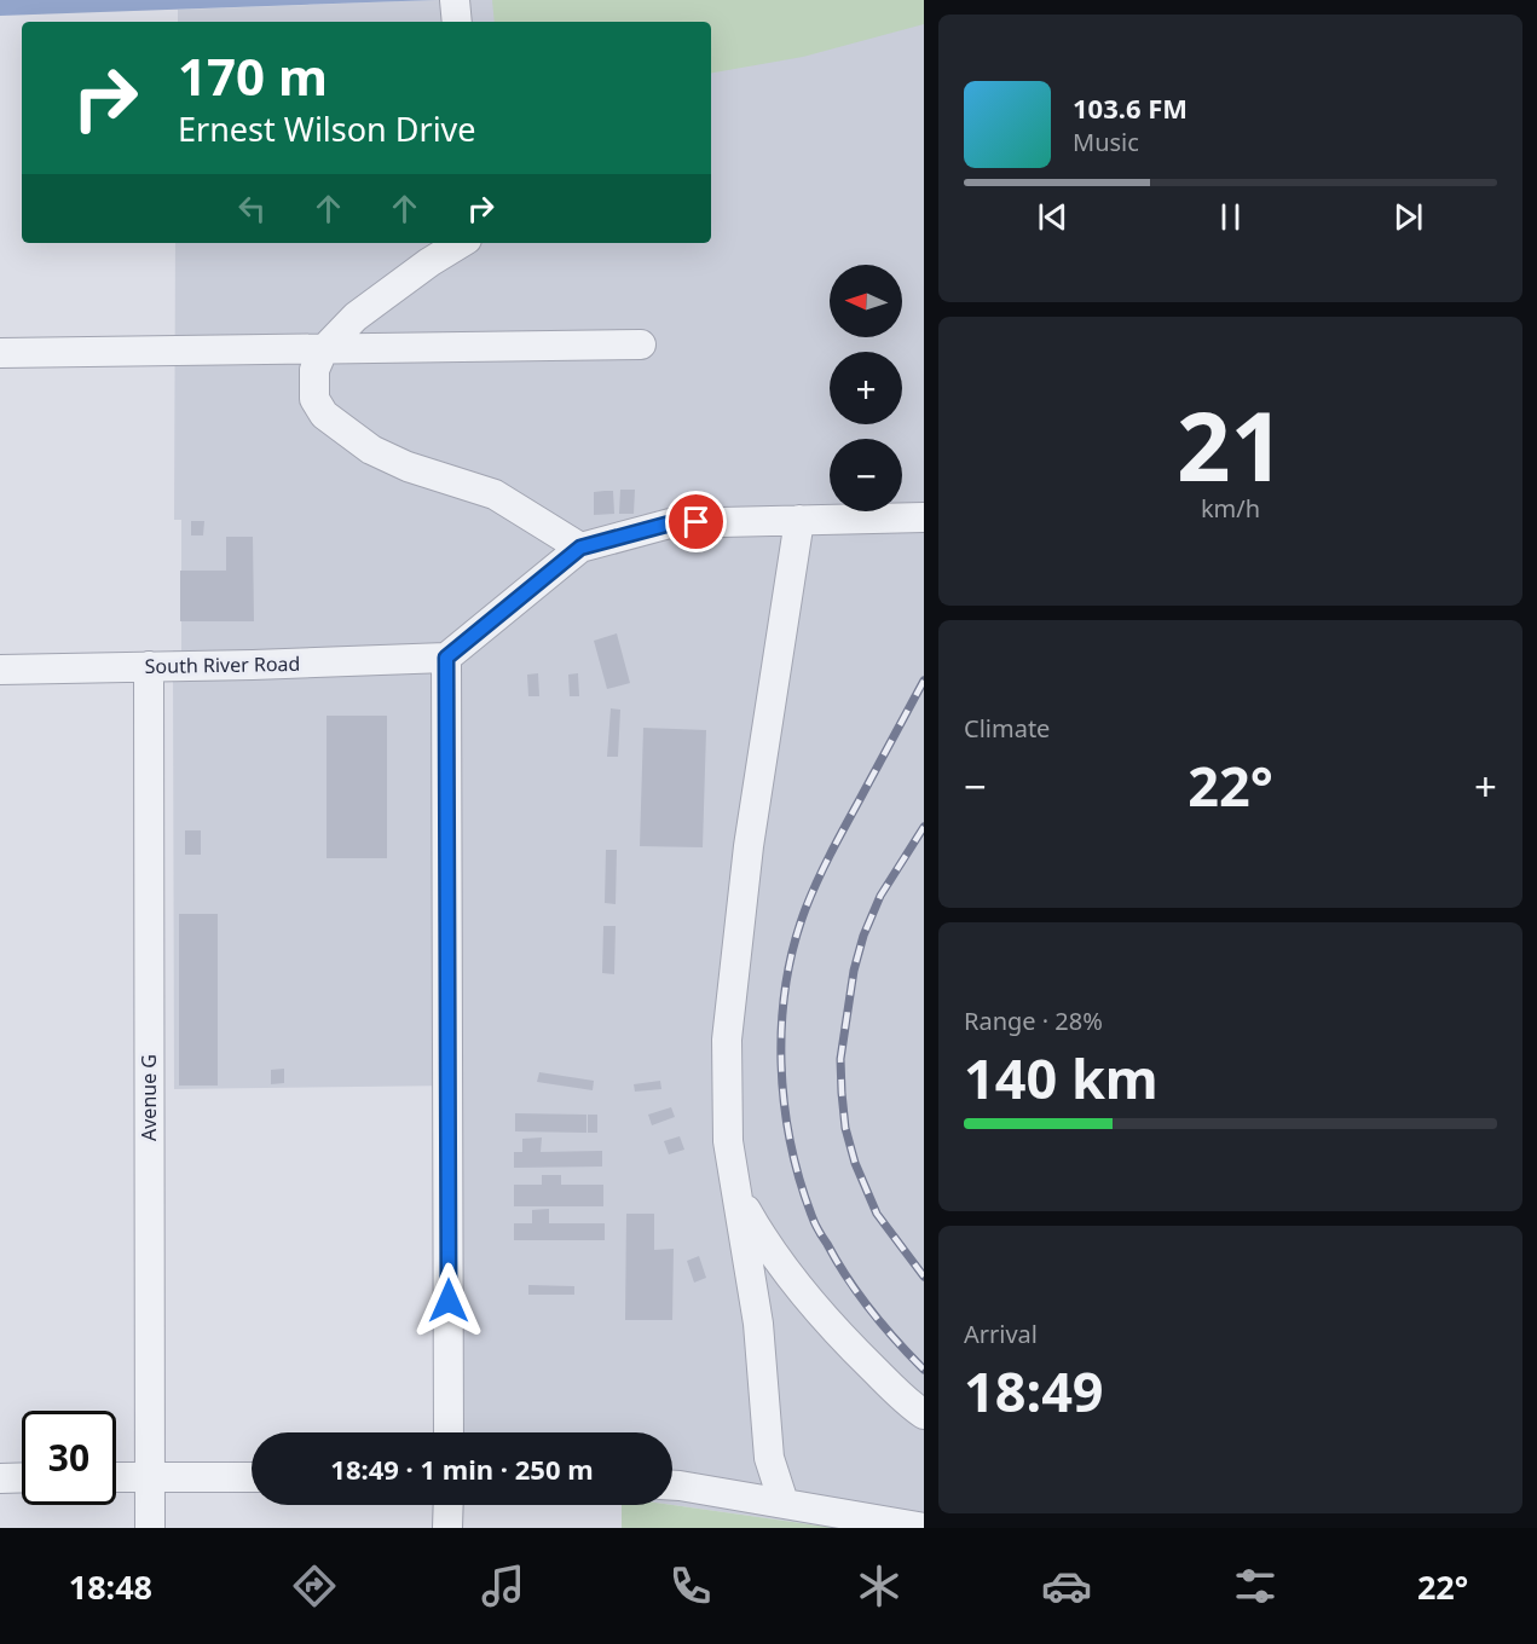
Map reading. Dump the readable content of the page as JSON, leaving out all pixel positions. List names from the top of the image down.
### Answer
{
  "streets": {
    "street": ["South River Road", "Avenue G"]
  },
  "crossings": [
    ["South River Road", "Avenue G"]
  ],
  "north": "left",
  "page": {
    "turn": ["170 m", "Ernest Wilson Drive"],
    "song": ["103.6 FM", "Music"],
    "map_buttons": ["+", "−"],
    "tile": [
      ["21", "km/h"],
      "Climate",
      ["Range · 28%", "140 km"],
      ["Arrival", "18:49"]
    ],
    "heat": ["−", "22°", "+"],
    "limit": "30",
    "trip": "18:49 · 1 min · 250 m",
    "tabs": ["18:48", "22°"]
  }
}
